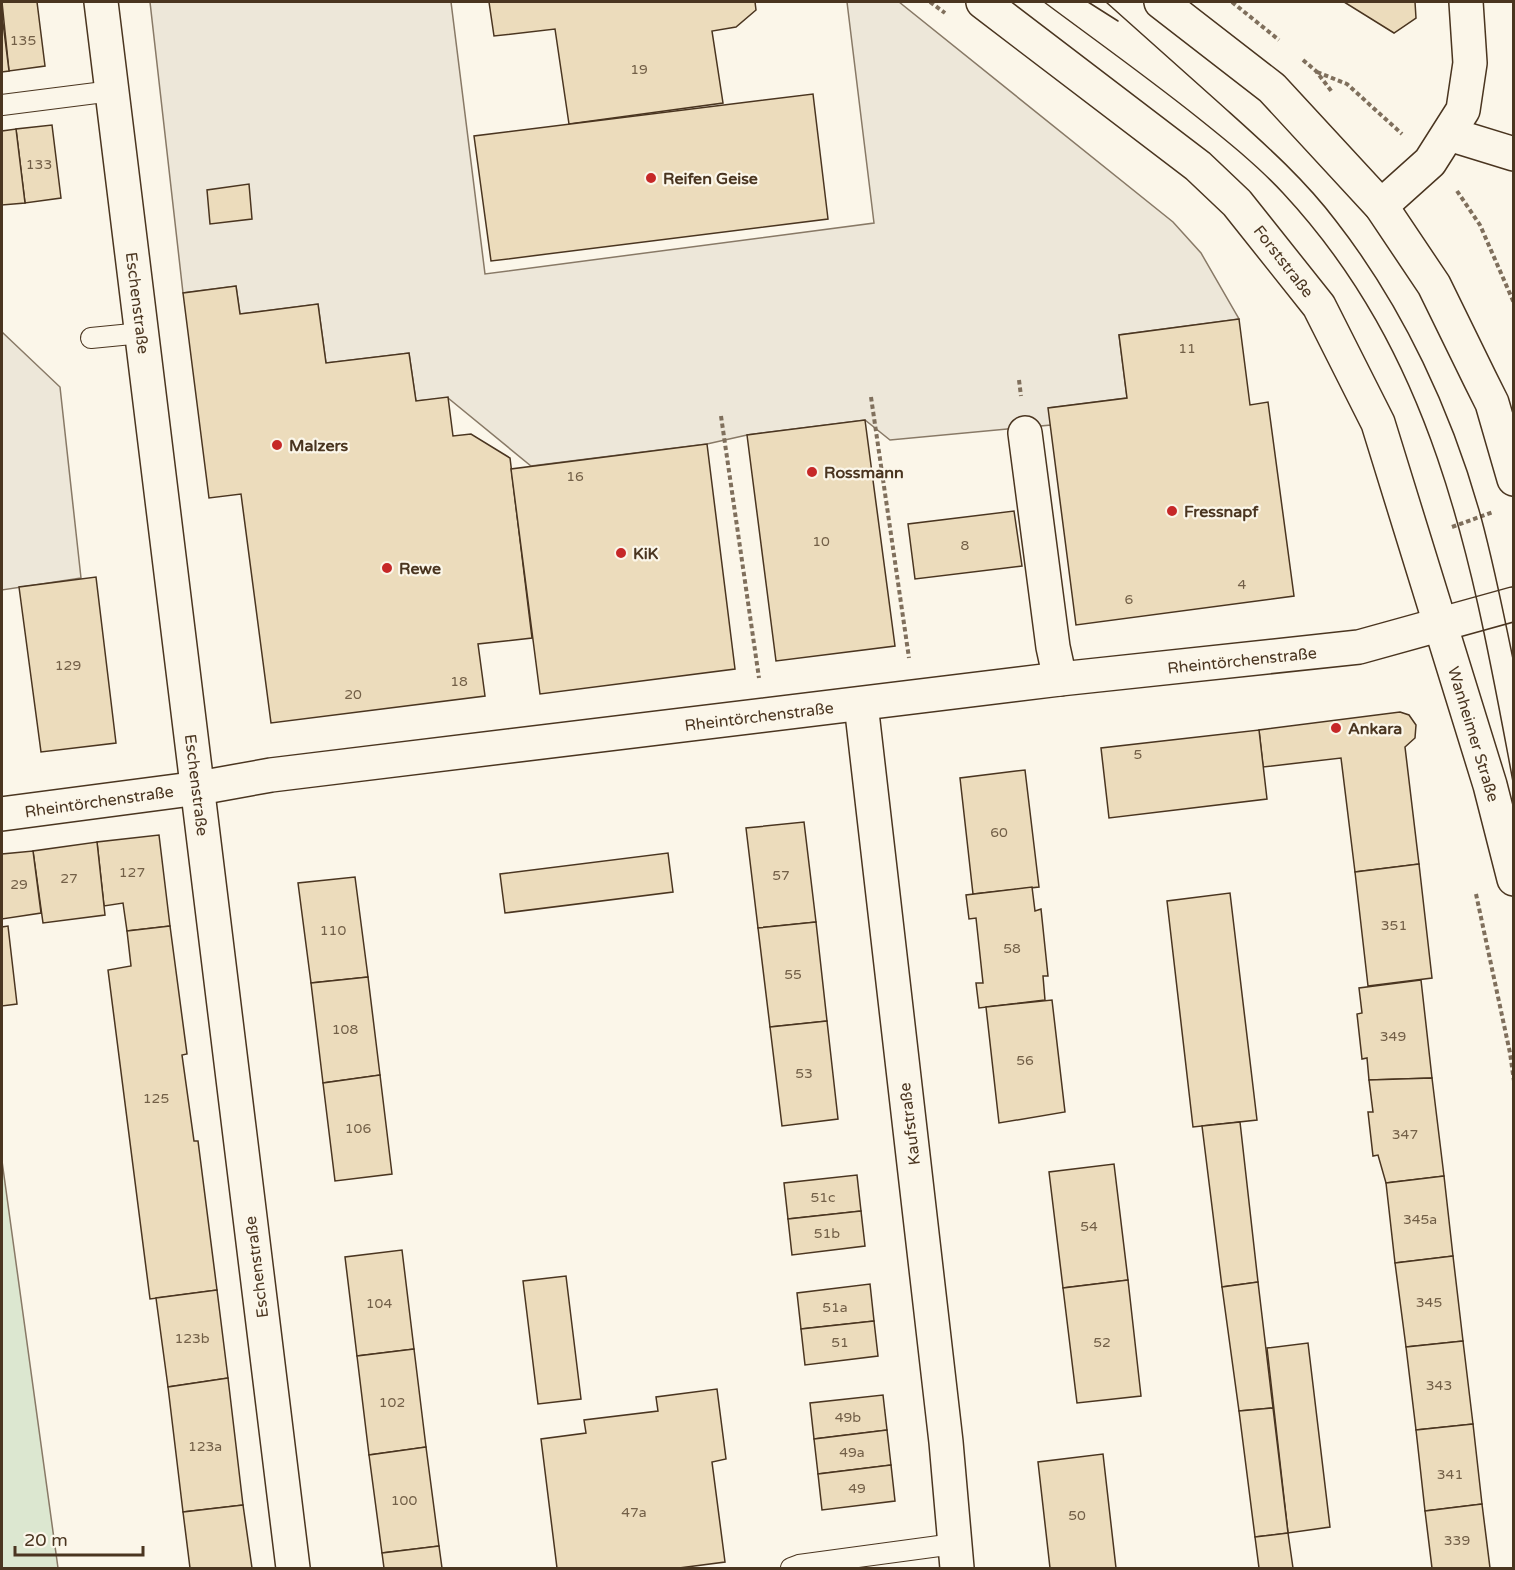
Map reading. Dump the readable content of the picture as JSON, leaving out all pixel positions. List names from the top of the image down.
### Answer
{
  "streets": {
    "street": [
      "Forststraße",
      "Eschenstraße",
      "Rheintörchenstraße",
      "Wanheimer Straße",
      "Kaufstraße"
    ]
  },
  "crossings": [
    ["Forststraße", "Rheintörchenstraße"],
    ["Forststraße", "Wanheimer Straße"],
    ["Eschenstraße", "Rheintörchenstraße"],
    ["Rheintörchenstraße", "Wanheimer Straße"],
    ["Rheintörchenstraße", "Kaufstraße"]
  ],
  "places": [
    "Reifen Geise",
    "Malzers",
    "Rossmann",
    "Fressnapf",
    "KiK",
    "Rewe",
    "Ankara"
  ],
  "house_numbers": [
    "135",
    "19",
    "133",
    "11",
    "16",
    "10",
    "8",
    "4",
    "6",
    "129",
    "18",
    "20",
    "5",
    "60",
    "127",
    "57",
    "27",
    "29",
    "351",
    "110",
    "58",
    "55",
    "108",
    "349",
    "56",
    "53",
    "125",
    "106",
    "347",
    "51c",
    "345a",
    "54",
    "51b",
    "345",
    "104",
    "51a",
    "123b",
    "51",
    "52",
    "343",
    "102",
    "49b",
    "123a",
    "49a",
    "341",
    "49",
    "100",
    "47a",
    "50",
    "339"
  ],
  "scale_bar": "20 m"
}
